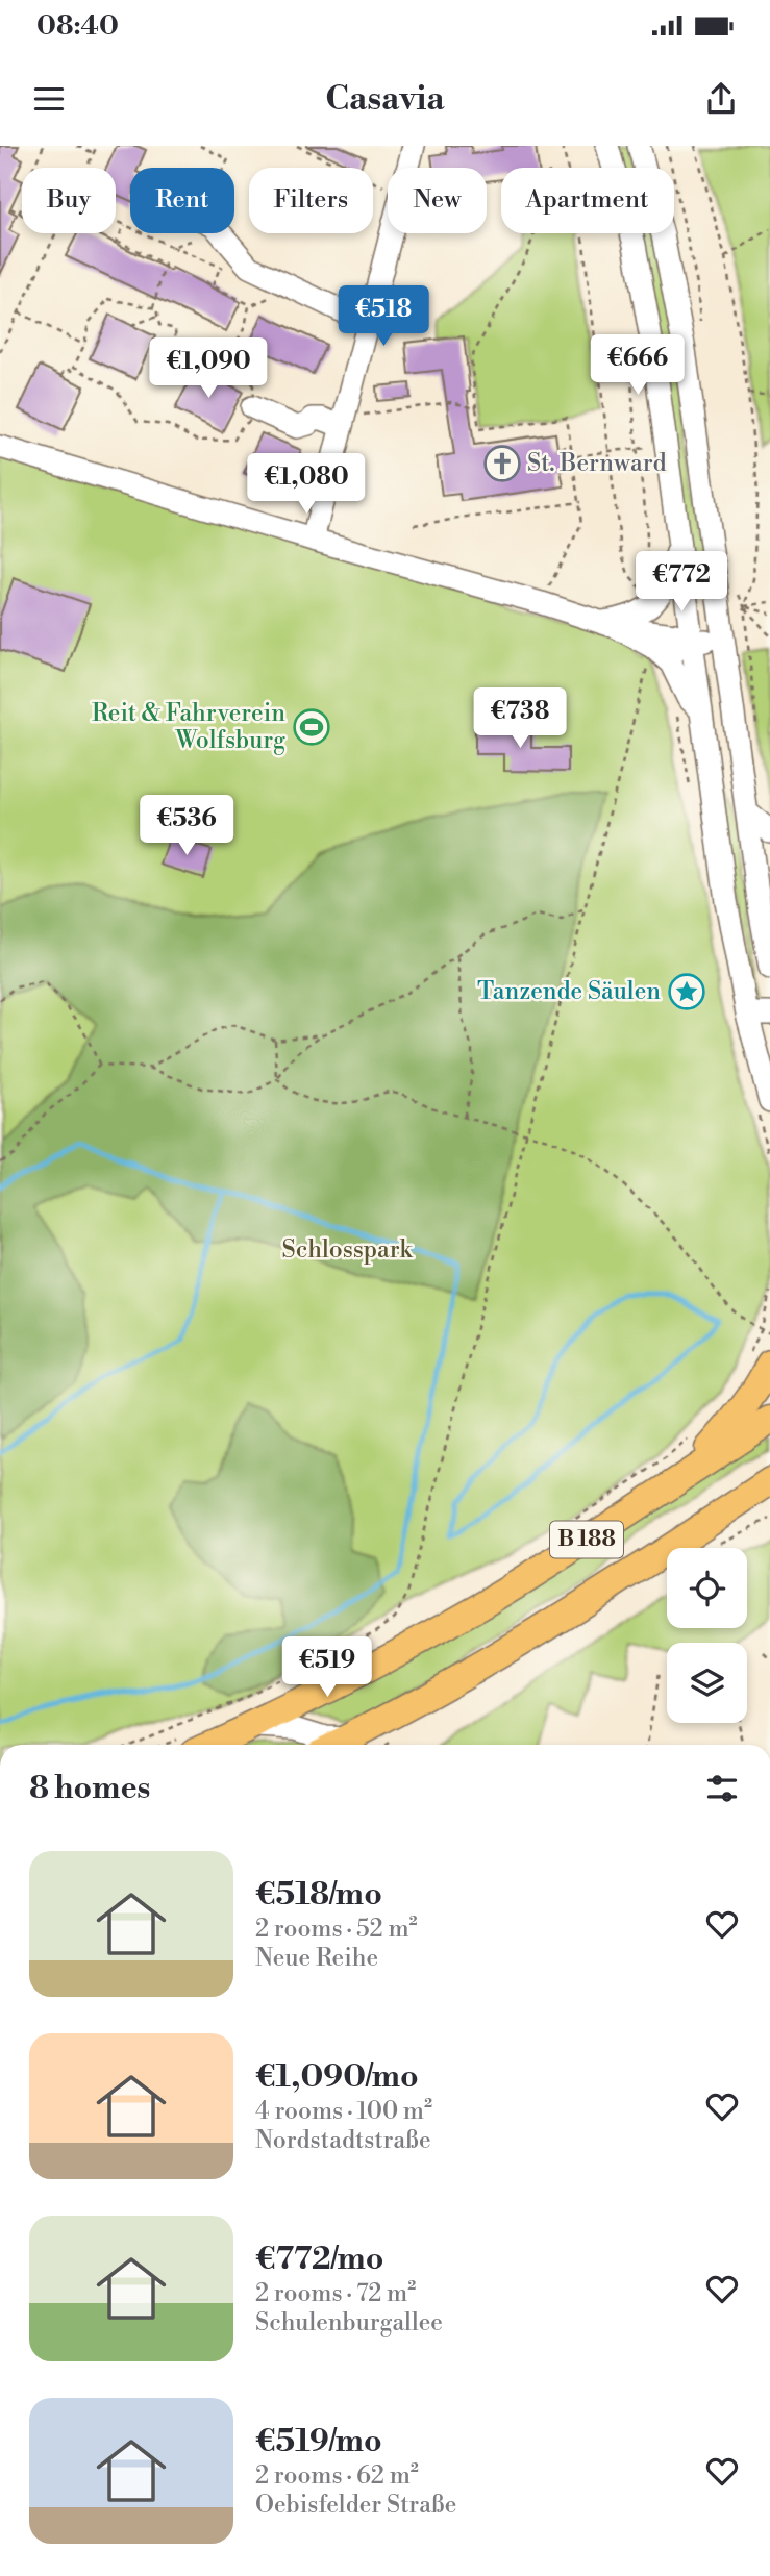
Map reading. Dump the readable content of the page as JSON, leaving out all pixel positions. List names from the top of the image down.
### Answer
{
  "streets": {
    "main road": ["B 188"]
  },
  "parks": ["Schlosspark"],
  "places": {
    "church": ["St. Bernward"],
    "sports": ["Reit & Fahrverein Wolfsburg"],
    "place": ["Tanzende Säulen"]
  },
  "page": {
    "status": "08:40",
    "header": "Casavia",
    "chip": [
      "Buy",
      "Rent",
      "Filters",
      "New",
      "Apartment"
    ],
    "price": [
      "€518",
      "€666",
      "€1,090",
      "€1,080",
      "€772",
      "€738",
      "€536",
      "€519"
    ],
    "heading": "8 homes",
    "list": [
      {
        "name": "€518/mo",
        "note": "2 rooms · 52 m² · Neue Reihe"
      },
      {
        "name": "€1,090/mo",
        "note": "4 rooms · 100 m² · Nordstadtstraße"
      },
      {
        "name": "€772/mo",
        "note": "2 rooms · 72 m² · Schulenburgallee"
      },
      {
        "name": "€519/mo",
        "note": "2 rooms · 62 m² · Oebisfelder Straße"
      }
    ]
  }
}
